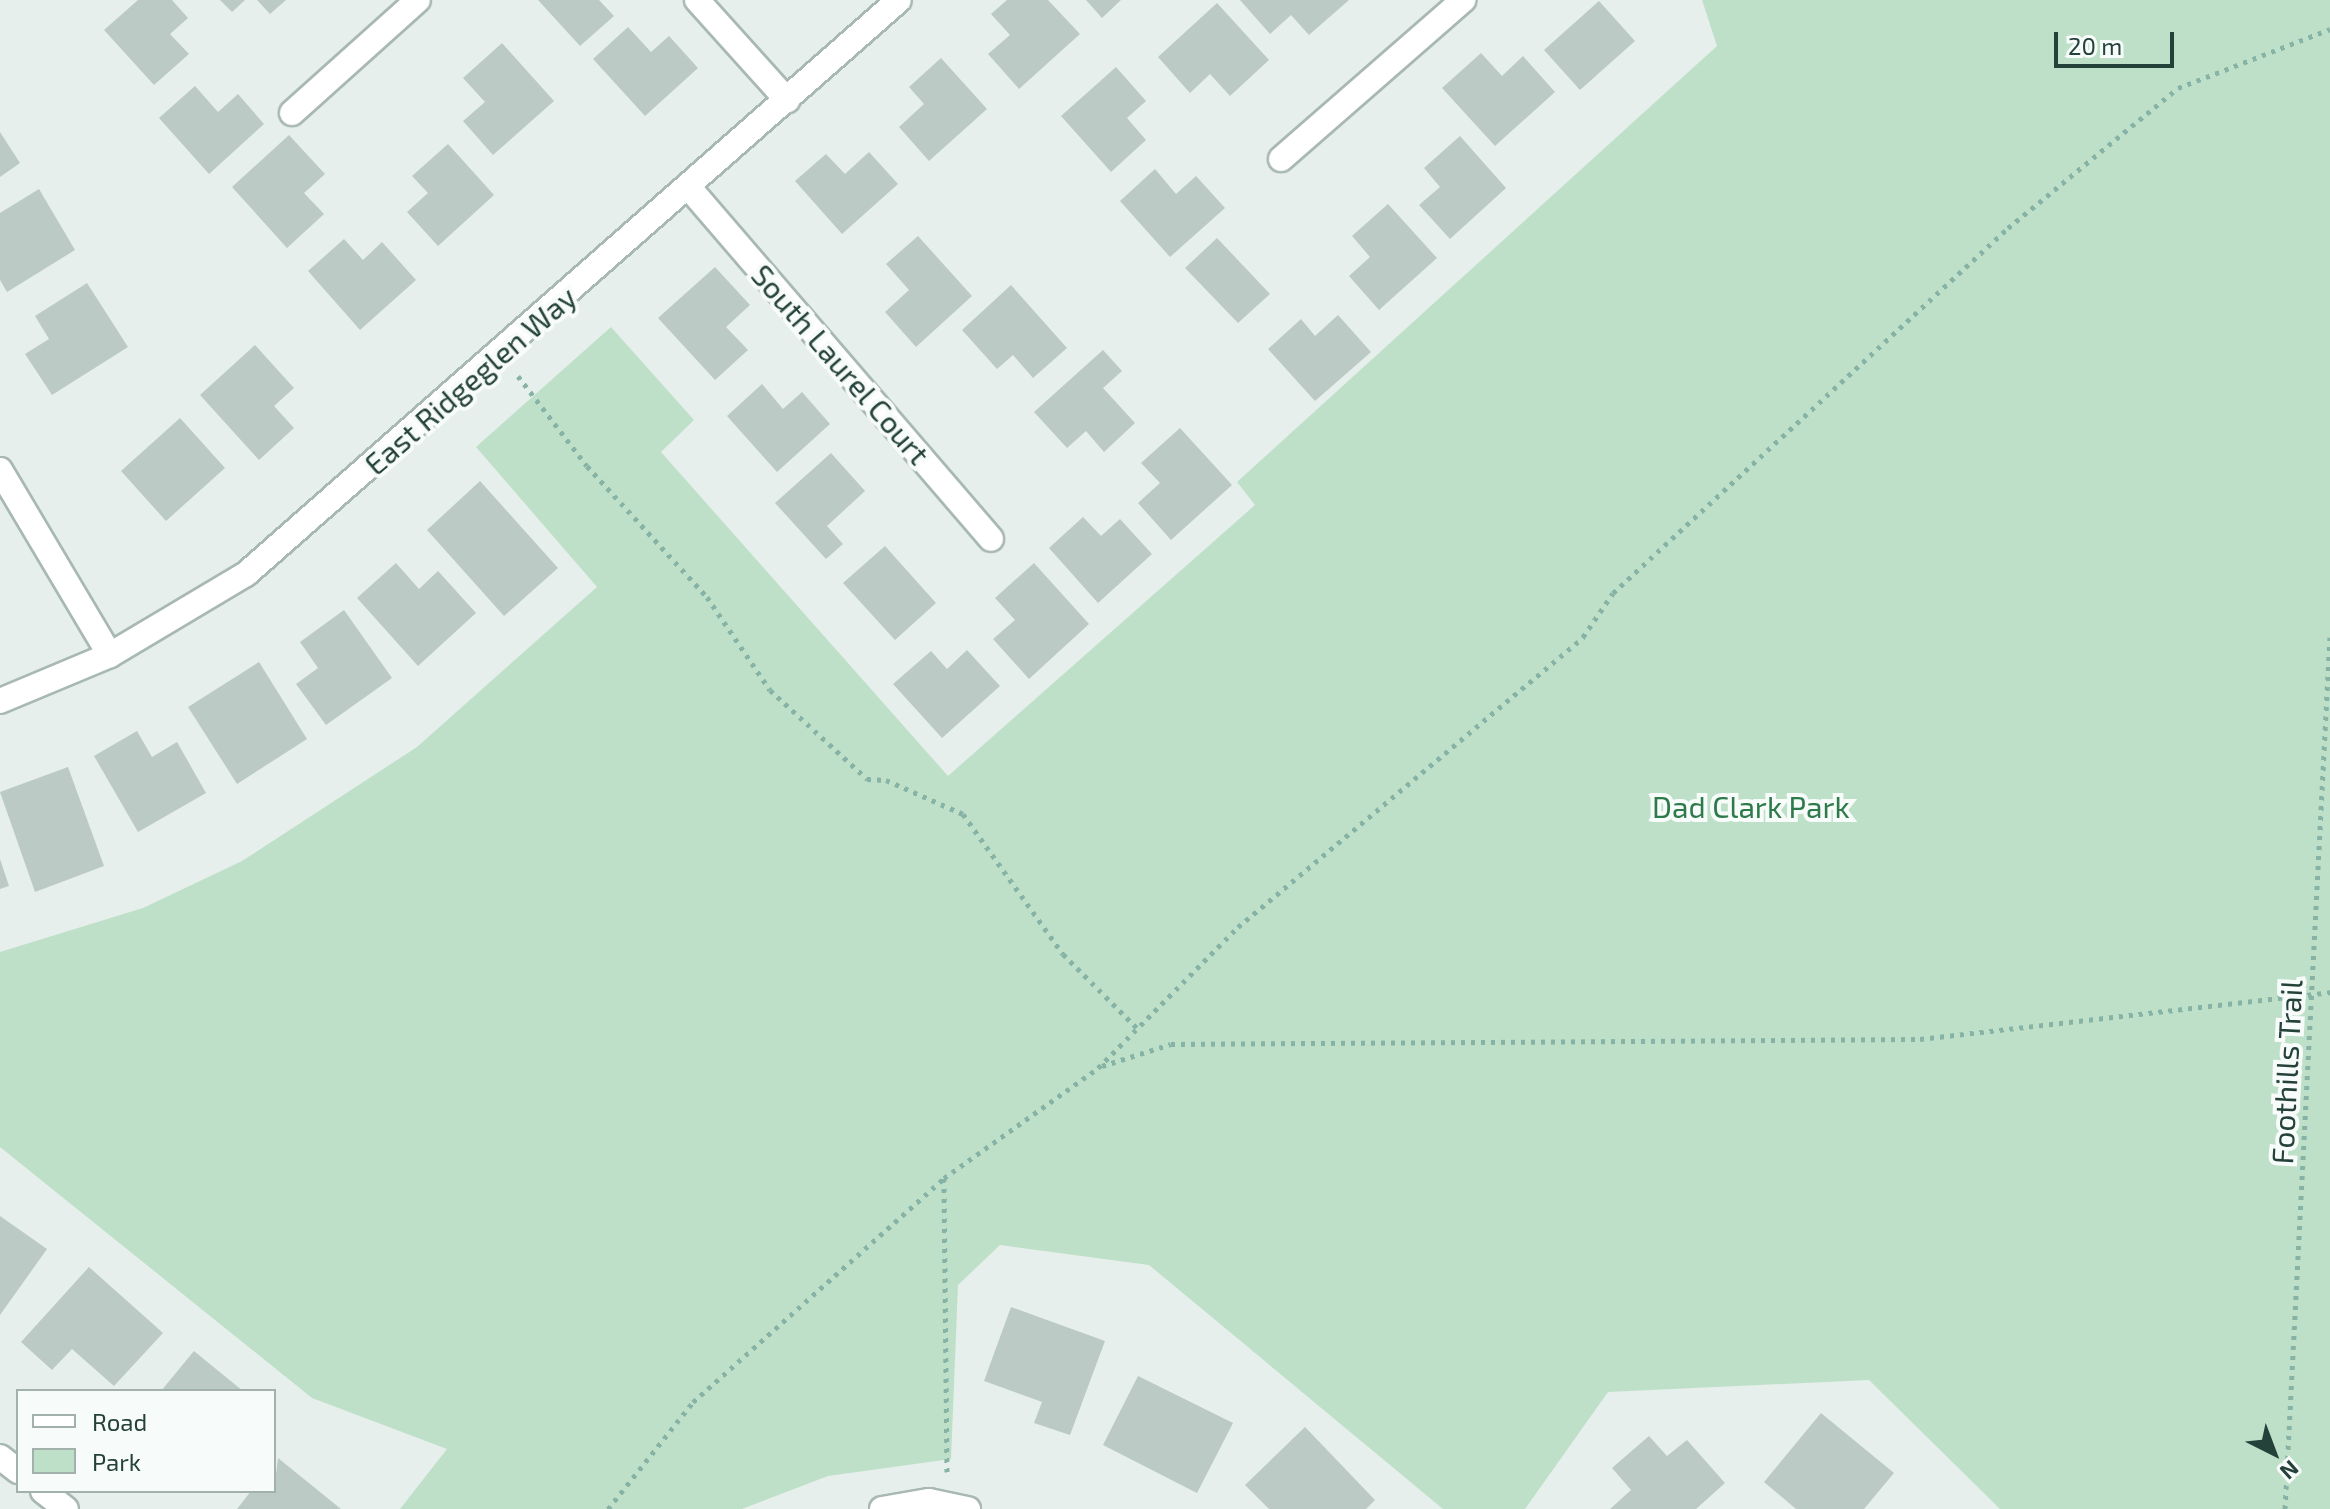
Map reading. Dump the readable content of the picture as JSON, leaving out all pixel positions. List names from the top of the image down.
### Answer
{
  "streets": {
    "street": ["South Laurel Court", "East Ridgeglen Way"],
    "path": ["Foothills Trail"]
  },
  "crossings": [
    ["South Laurel Court", "East Ridgeglen Way"]
  ],
  "parks": ["Dad Clark Park"],
  "legend": ["Road", "Park"],
  "scale_bar": "20 m",
  "north": "bottom right"
}
